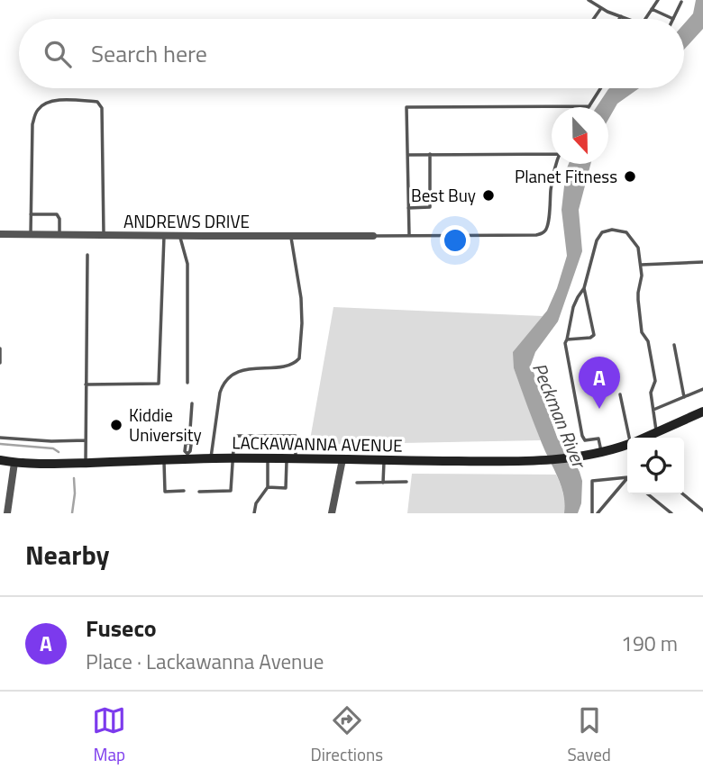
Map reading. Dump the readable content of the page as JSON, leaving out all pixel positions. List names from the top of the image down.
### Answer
{
  "streets": {
    "street": ["ANDREWS DRIVE", "LACKAWANNA AVENUE"]
  },
  "water": ["Peckman River"],
  "places": ["Planet Fitness", "Best Buy", "Kiddie University"],
  "north": "bottom",
  "page": {
    "search": "Search here",
    "pins": "A",
    "heading": "Nearby",
    "list": [
      {
        "mark": "A",
        "name": "Fuseco",
        "note": "Place · Lackawanna Avenue",
        "value": "190 m"
      }
    ],
    "nav": ["Map", "Directions", "Saved"]
  }
}
